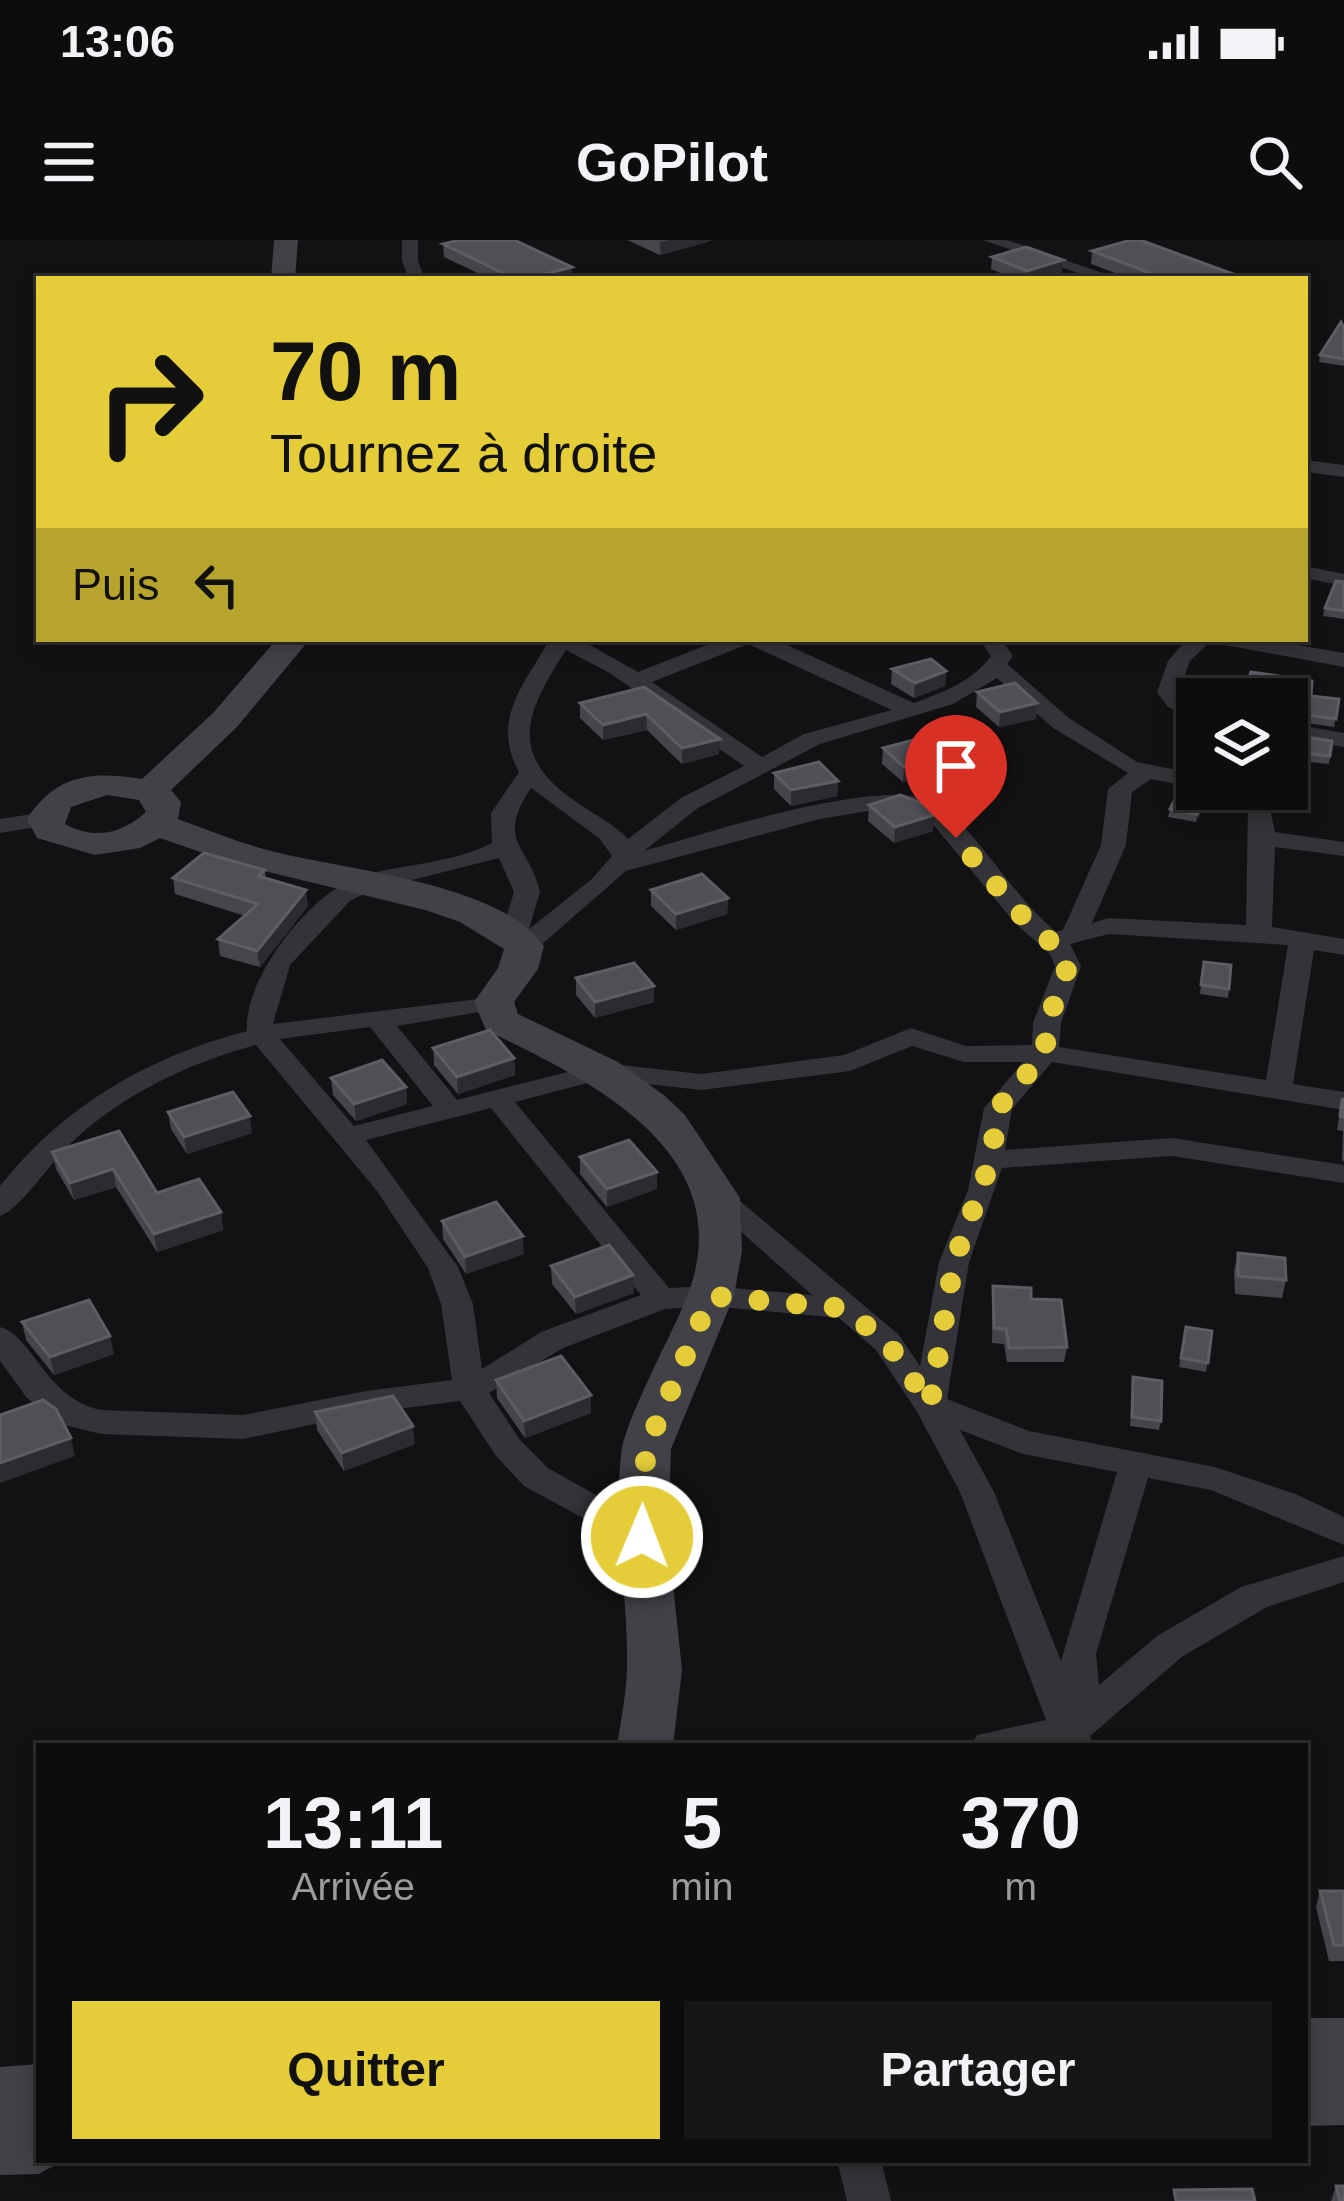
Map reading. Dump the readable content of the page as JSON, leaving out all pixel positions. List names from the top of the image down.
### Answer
{
  "page": {
    "status": "13:06",
    "header": "GoPilot",
    "turn": ["70 m", "Tournez à droite"],
    "then": "Puis",
    "eta": [
      "13:11",
      "Arrivée",
      "5",
      "min",
      "370",
      "m"
    ],
    "buttons": ["Quitter", "Partager"]
  }
}
